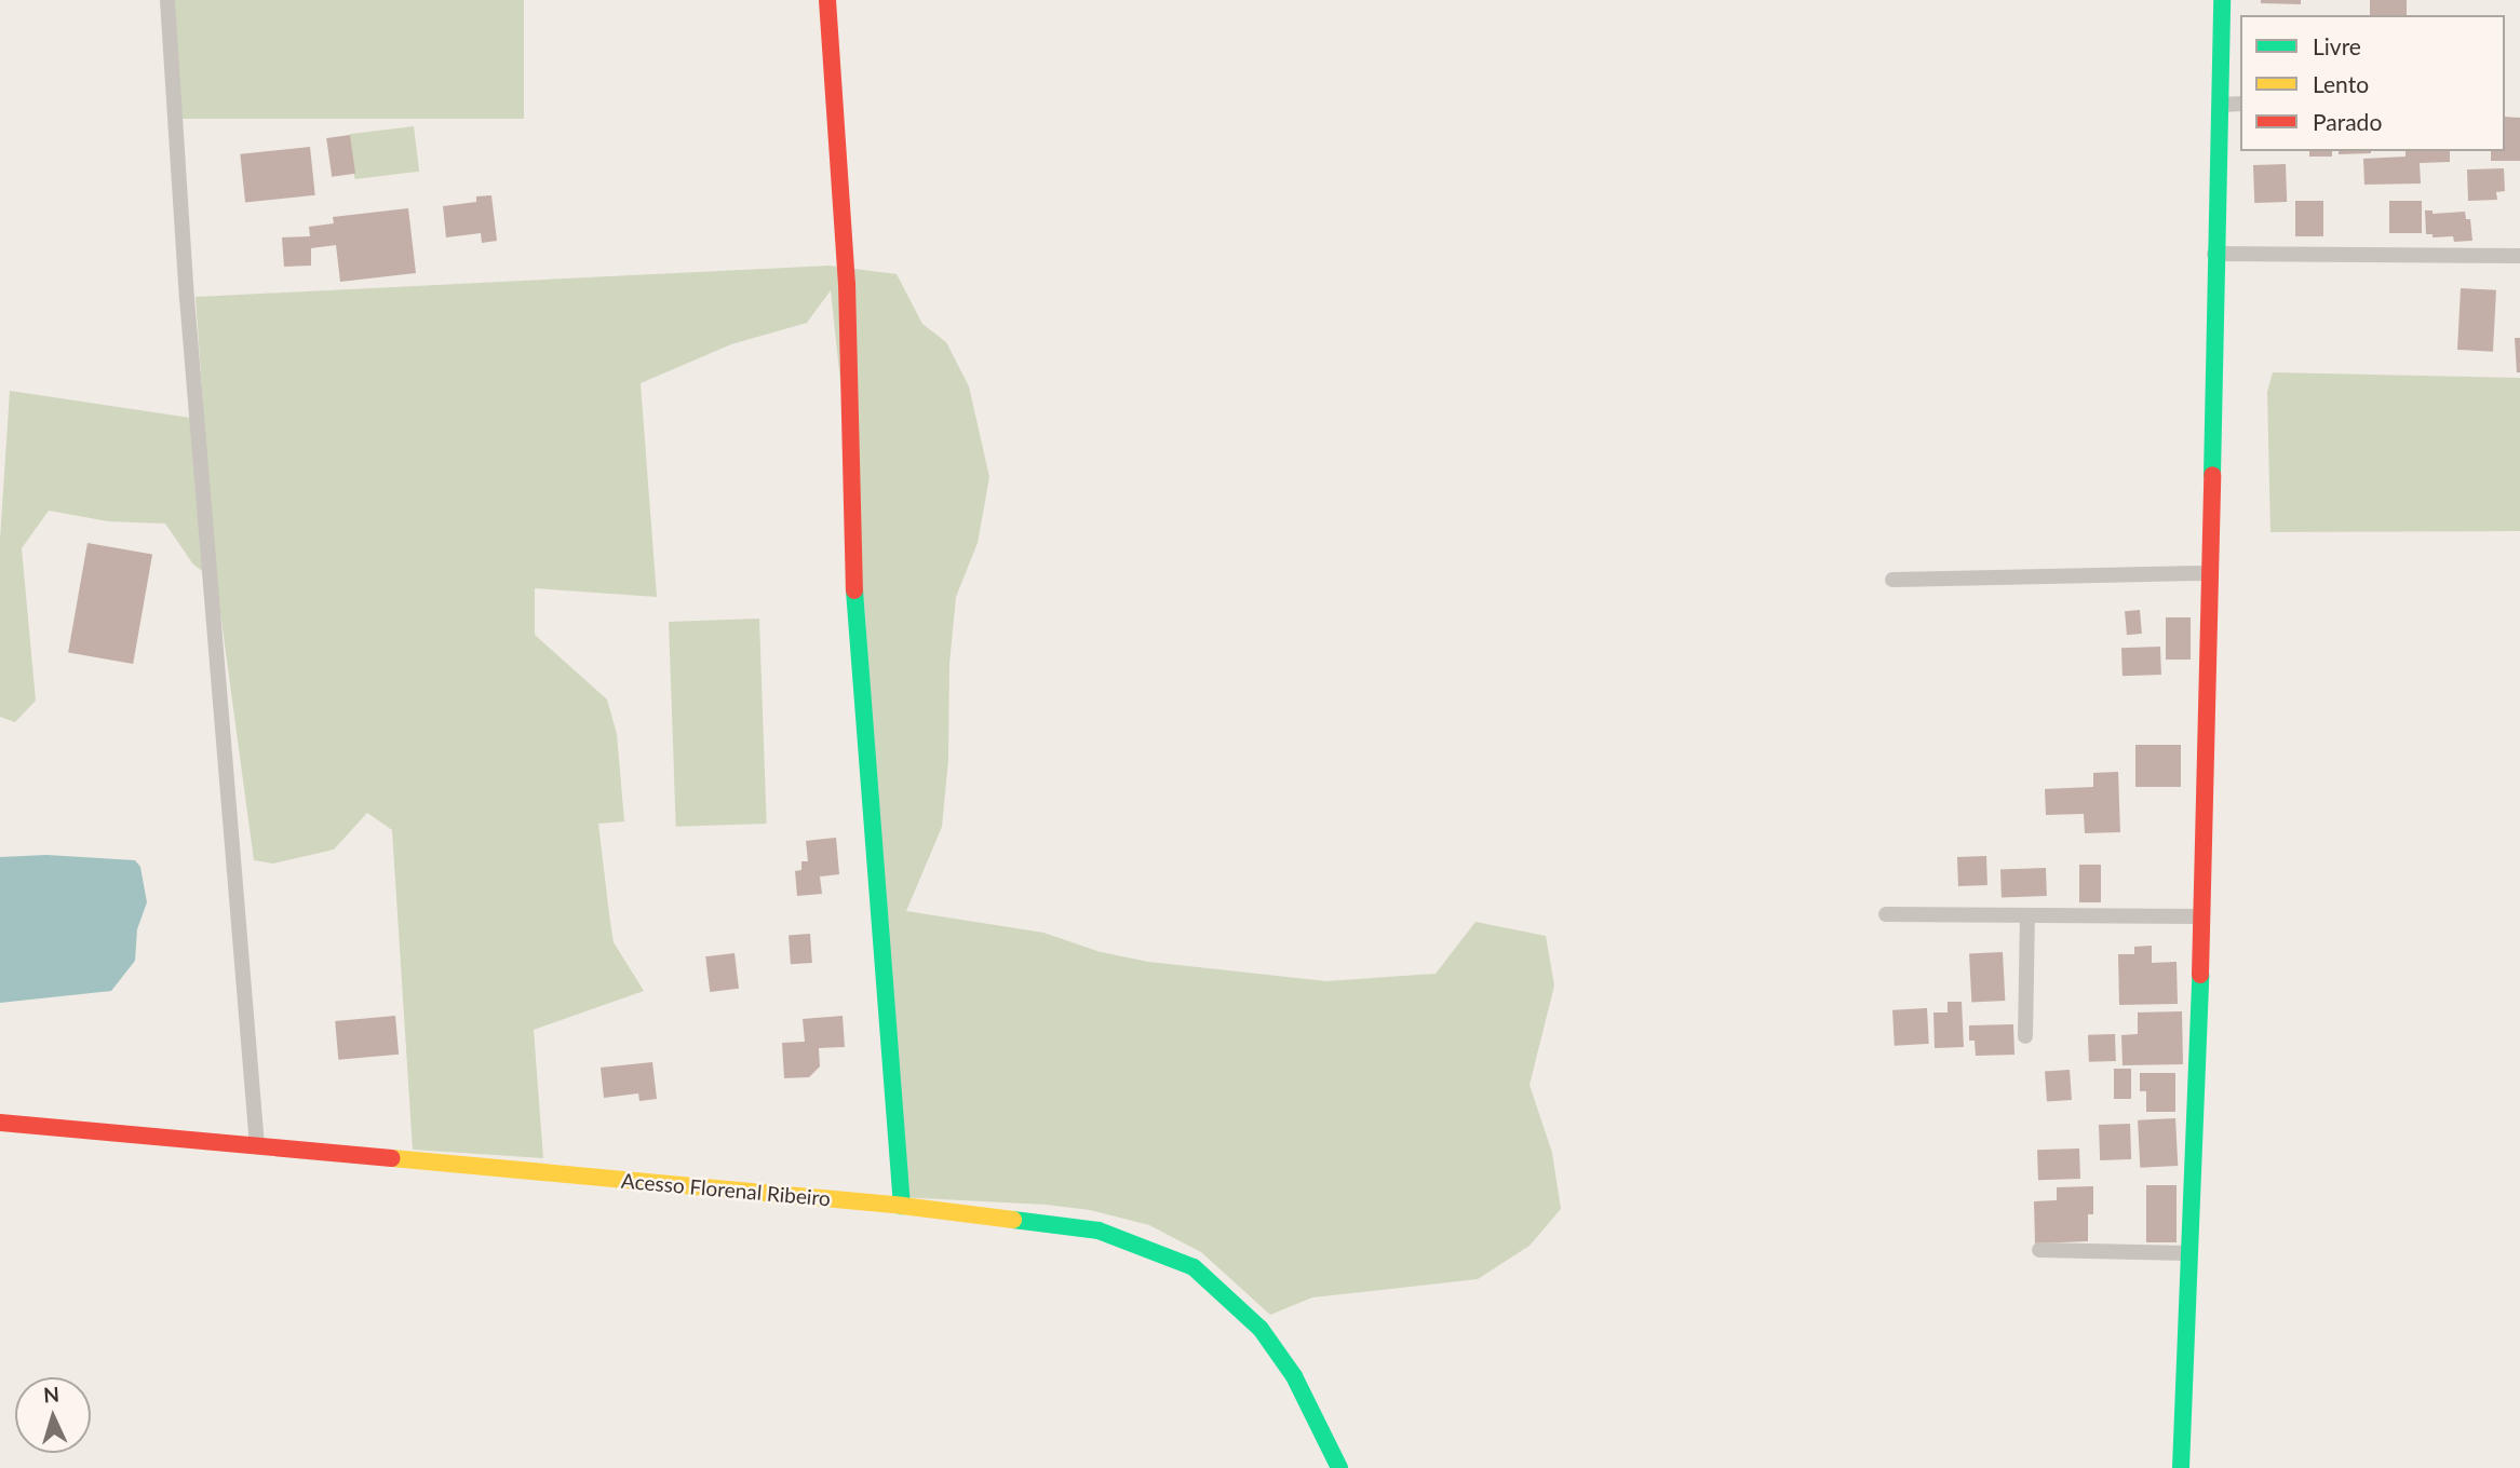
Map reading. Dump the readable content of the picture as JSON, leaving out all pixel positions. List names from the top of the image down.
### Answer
{
  "streets": {
    "street": ["Acesso Florenal Ribeiro"]
  },
  "legend": ["Livre", "Lento", "Parado"],
  "north": "top"
}
